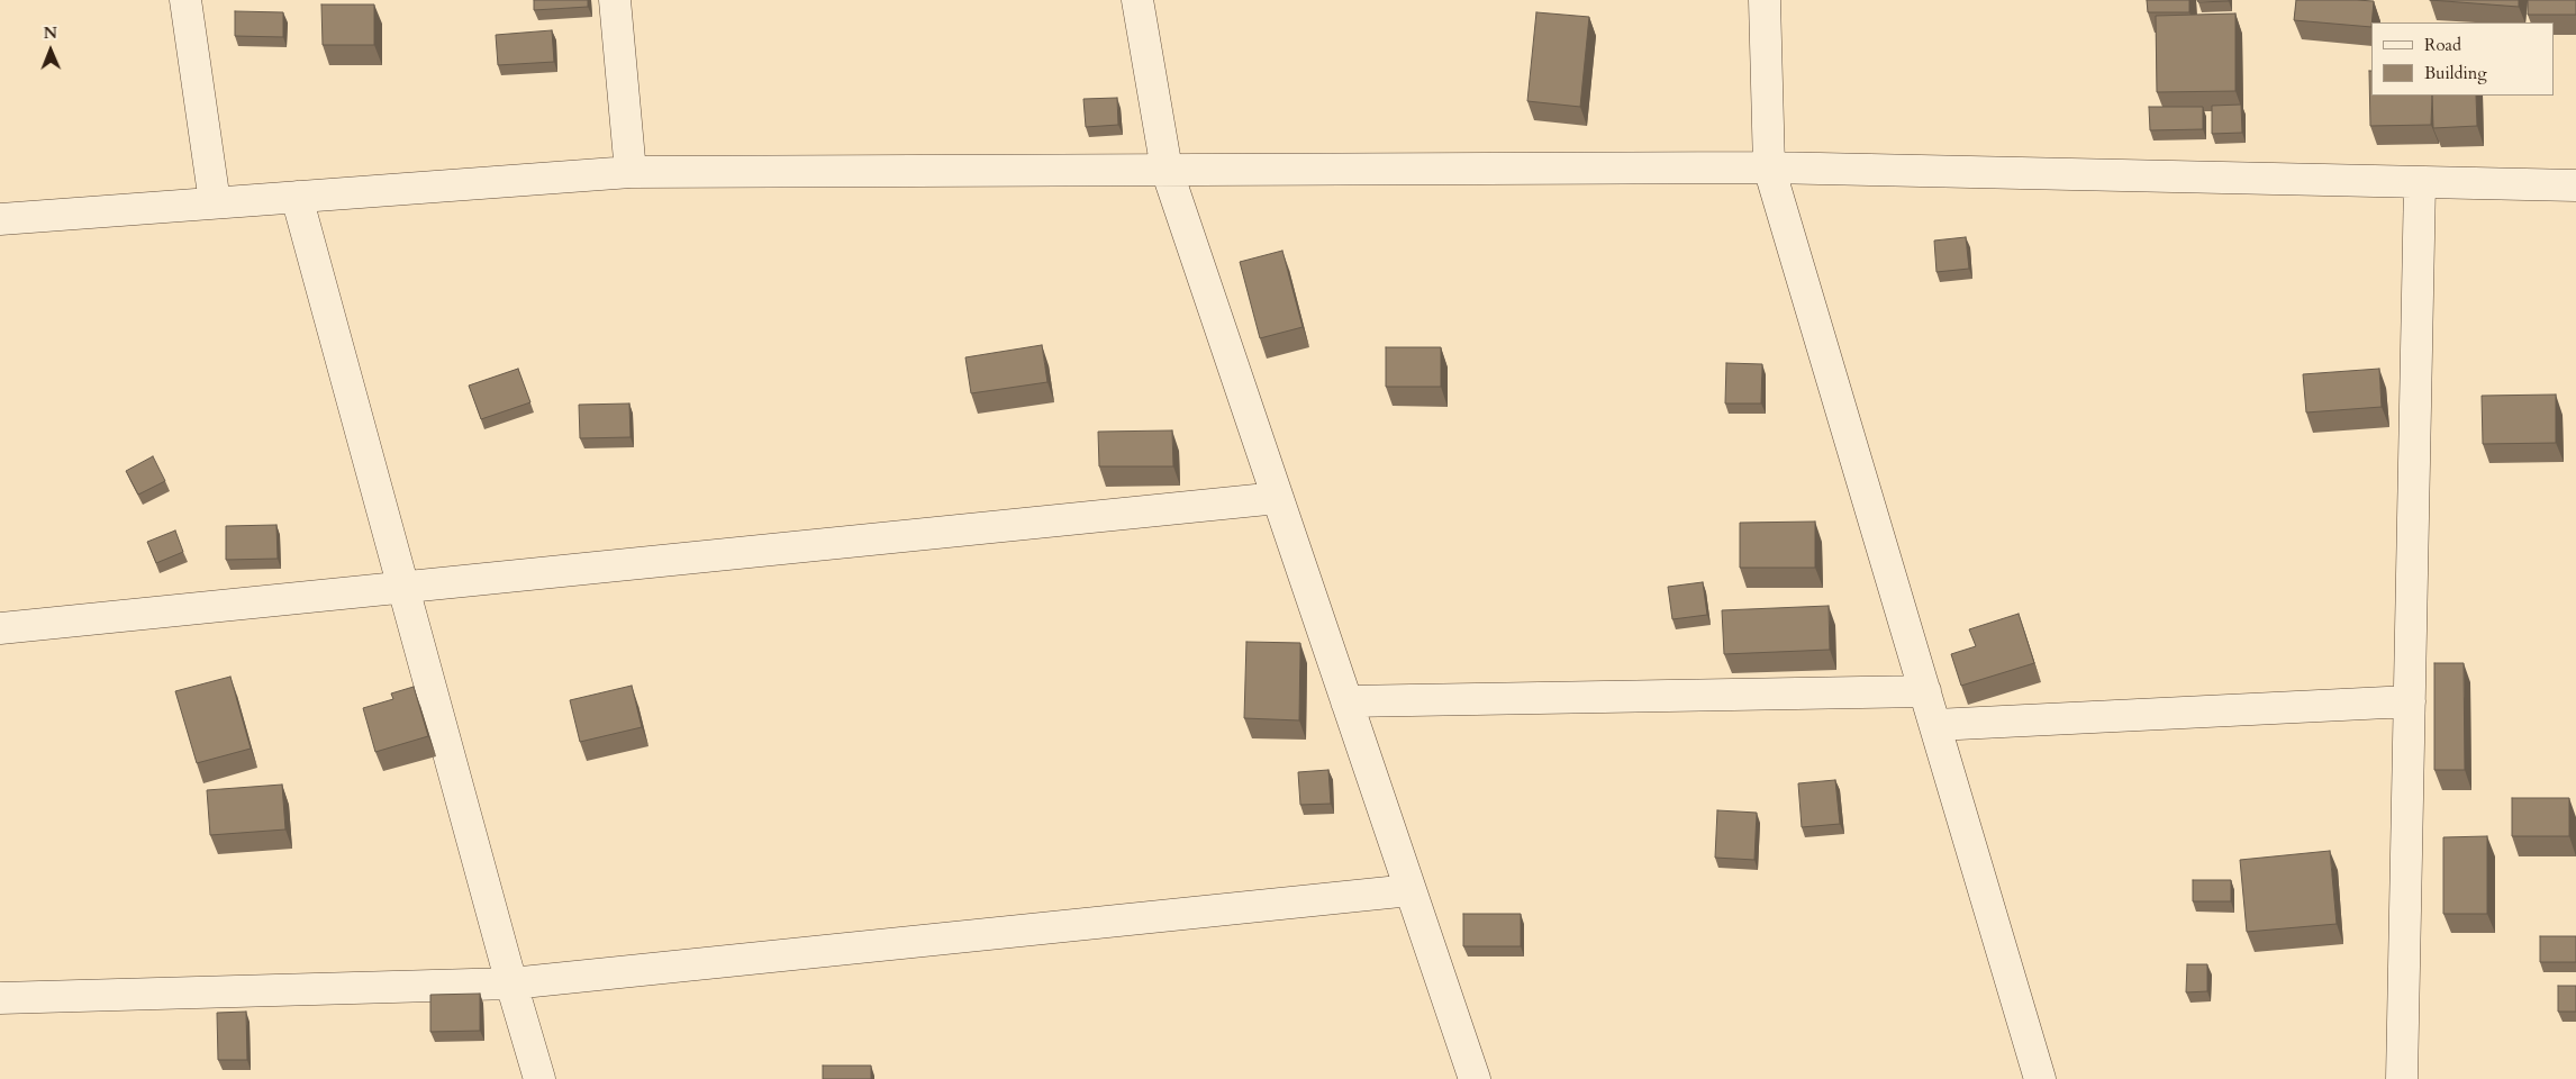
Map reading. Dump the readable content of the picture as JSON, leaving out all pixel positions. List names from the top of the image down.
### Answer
{
  "legend": ["Road", "Building"],
  "north": "top"
}
